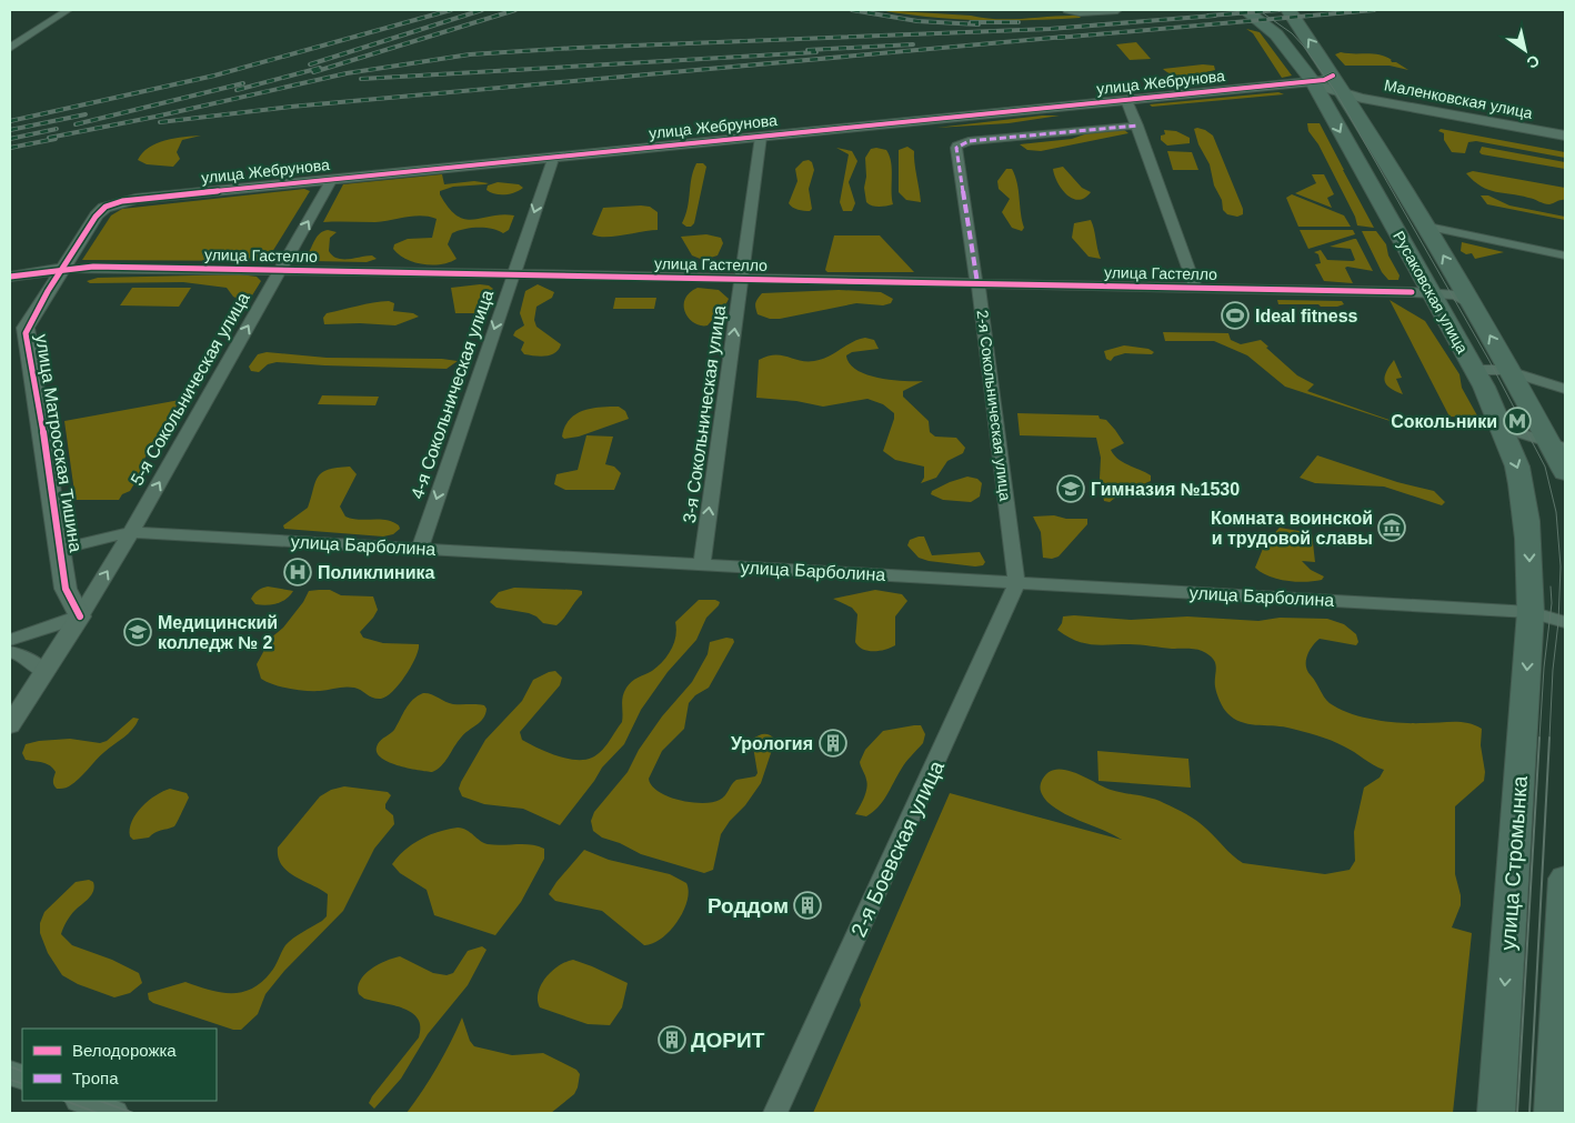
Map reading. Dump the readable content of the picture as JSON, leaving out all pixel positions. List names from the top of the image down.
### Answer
{
  "streets": {
    "main road": ["Русаковская улица", "улица Стромынка"],
    "street": [
      "улица Жебрунова",
      "Маленковская улица",
      "улица Гастелло",
      "5-я Сокольническая улица",
      "4-я Сокольническая улица",
      "2-я Сокольническая улица",
      "3-я Сокольническая улица",
      "улица Матросская Тишина",
      "улица Барболина",
      "2-я Боевская улица"
    ]
  },
  "crossings": [
    ["улица Жебрунова", "Русаковская улица"],
    ["улица Жебрунова", "5-я Сокольническая улица"],
    ["улица Жебрунова", "4-я Сокольническая улица"],
    ["улица Жебрунова", "3-я Сокольническая улица"],
    ["улица Жебрунова", "улица Матросская Тишина"],
    ["Маленковская улица", "Русаковская улица"],
    ["улица Гастелло", "Русаковская улица"],
    ["улица Гастелло", "5-я Сокольническая улица"],
    ["улица Гастелло", "4-я Сокольническая улица"],
    ["улица Гастелло", "2-я Сокольническая улица"],
    ["улица Гастелло", "3-я Сокольническая улица"],
    ["улица Гастелло", "улица Матросская Тишина"],
    ["Русаковская улица", "улица Барболина"],
    ["Русаковская улица", "улица Стромынка"],
    ["5-я Сокольническая улица", "улица Матросская Тишина"],
    ["5-я Сокольническая улица", "улица Барболина"],
    ["4-я Сокольническая улица", "улица Барболина"],
    ["2-я Сокольническая улица", "улица Барболина"],
    ["2-я Сокольническая улица", "2-я Боевская улица"],
    ["3-я Сокольническая улица", "улица Барболина"],
    ["улица Матросская Тишина", "улица Барболина"],
    ["улица Барболина", "2-я Боевская улица"],
    ["улица Барболина", "улица Стромынка"]
  ],
  "one_way": ["5-я Сокольническая улица", "4-я Сокольническая улица", "3-я Сокольническая улица"],
  "places": {
    "sports": ["Ideal fitness"],
    "metro station": ["Сокольники"],
    "school or university": ["Гимназия №1530", "Медицинский колледж № 2"],
    "museum": ["Комната воинской и трудовой славы"],
    "hospital": ["Поликлиника"],
    "building": ["Урология", "Роддом", "ДОРИТ"]
  },
  "legend": ["Велодорожка", "Тропа"],
  "north": "bottom right"
}
